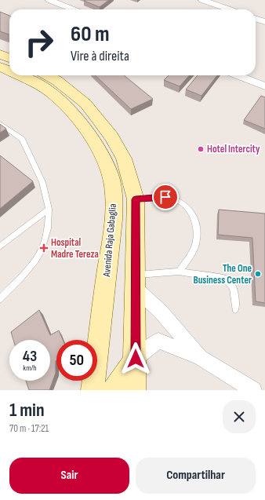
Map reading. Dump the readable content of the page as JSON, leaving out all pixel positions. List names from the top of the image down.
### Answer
{
  "streets": {
    "main road": ["Avenida Raja Gabaglia"]
  },
  "places": {
    "other": ["Hotel Intercity", "The One Business Center"],
    "health": ["Hospital Madre Tereza"]
  },
  "page": {
    "turn": ["60 m", "Vire à direita"],
    "speed": "43 km/h",
    "limit": "50",
    "heading": ["1 min", "70 m · 17:21"],
    "buttons": ["Sair", "Compartilhar"]
  }
}
